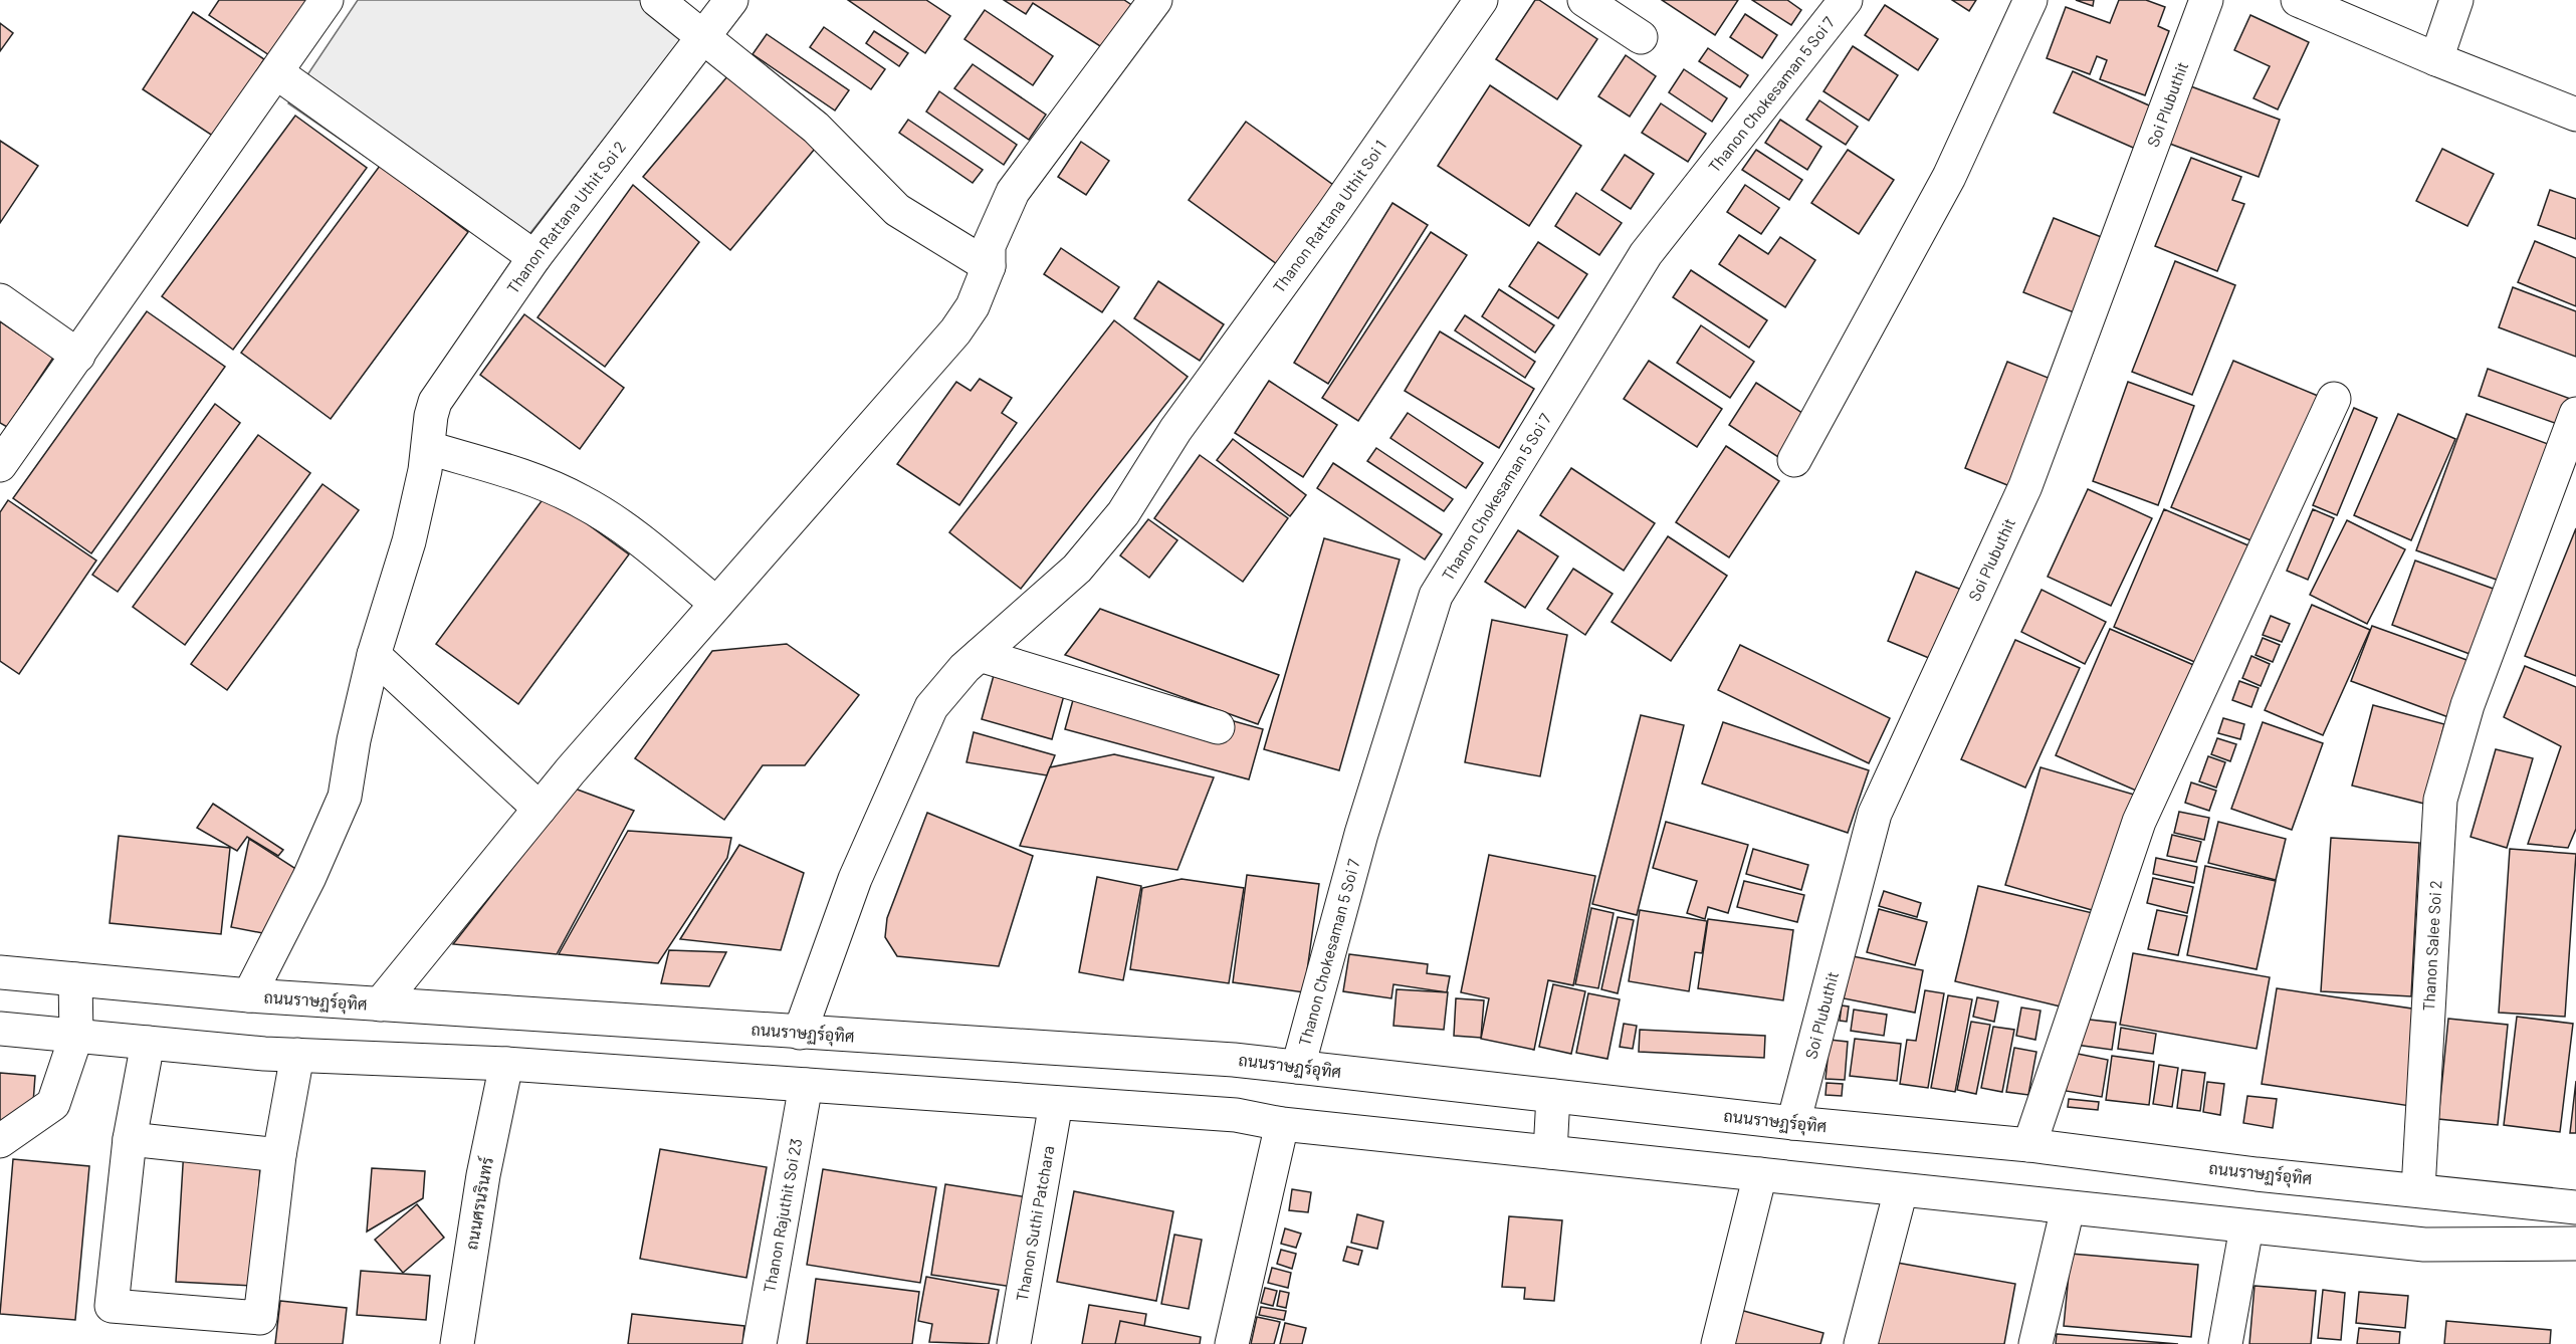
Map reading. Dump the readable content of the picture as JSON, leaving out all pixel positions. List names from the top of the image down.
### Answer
{
  "streets": {
    "street": [
      "Thanon Chokesaman 5 Soi 7",
      "Soi Plubuthit",
      "Thanon Rattana Uthit Soi 1",
      "Thanon Rattana Uthit Soi 2",
      "Thanon Salee Soi 2",
      "ถนนราษฏร์อุทิศ",
      "ถนนศรนรินทร์",
      "Thanon Rajuthit Soi 23",
      "Thanon Suthi Patchara"
    ]
  },
  "crossings": [
    ["Thanon Chokesaman 5 Soi 7", "ถนนราษฏร์อุทิศ"],
    ["Soi Plubuthit", "ถนนราษฏร์อุทิศ"],
    ["Thanon Rattana Uthit Soi 1", "ถนนราษฏร์อุทิศ"],
    ["Thanon Rattana Uthit Soi 2", "ถนนราษฏร์อุทิศ"],
    ["Thanon Salee Soi 2", "ถนนราษฏร์อุทิศ"]
  ]
}
